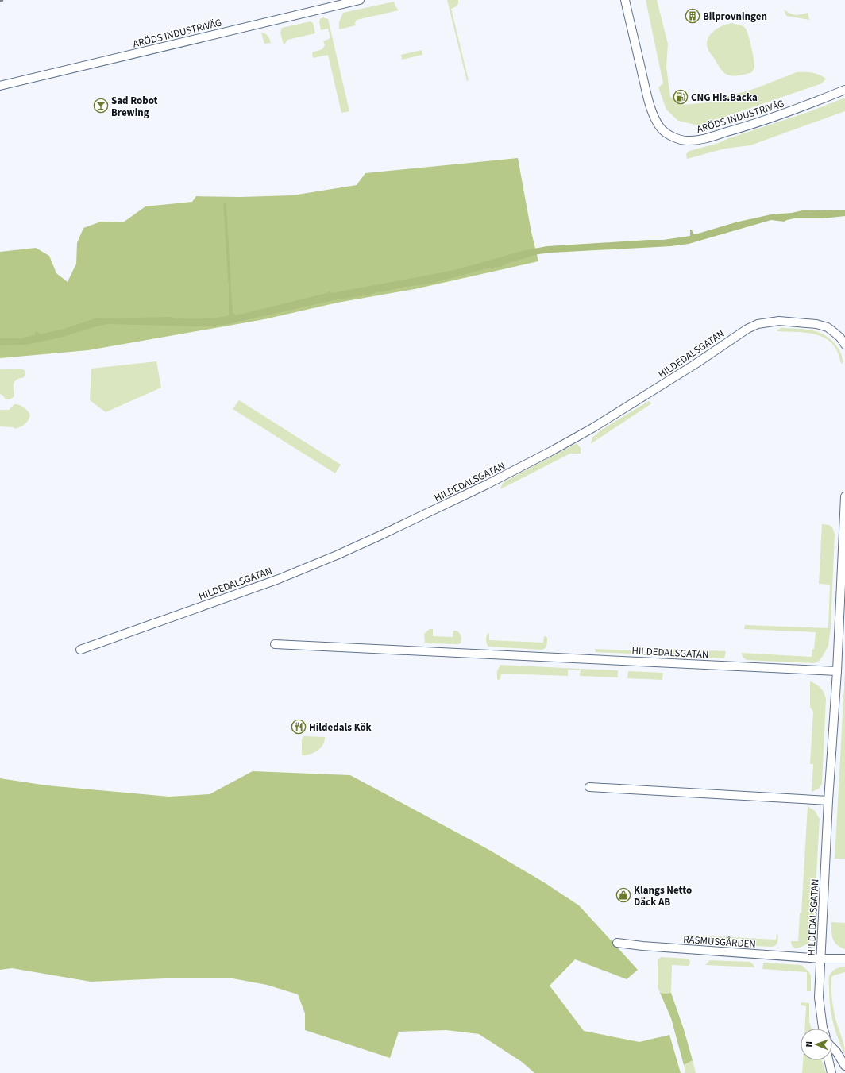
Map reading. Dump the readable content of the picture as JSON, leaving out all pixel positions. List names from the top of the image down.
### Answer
{
  "streets": {
    "street": ["ARÖDS INDUSTRIVÄG", "HILDEDALSGATAN", "RASMUSGÅRDEN"]
  },
  "crossings": [
    ["HILDEDALSGATAN", "RASMUSGÅRDEN"]
  ],
  "places": {
    "building": ["Bilprovningen"],
    "fuel station": ["CNG His.Backa"],
    "bar": ["Sad Robot Brewing"],
    "restaurant": ["Hildedals Kök"],
    "shop": ["Klangs Netto Däck AB"]
  },
  "north": "left"
}
